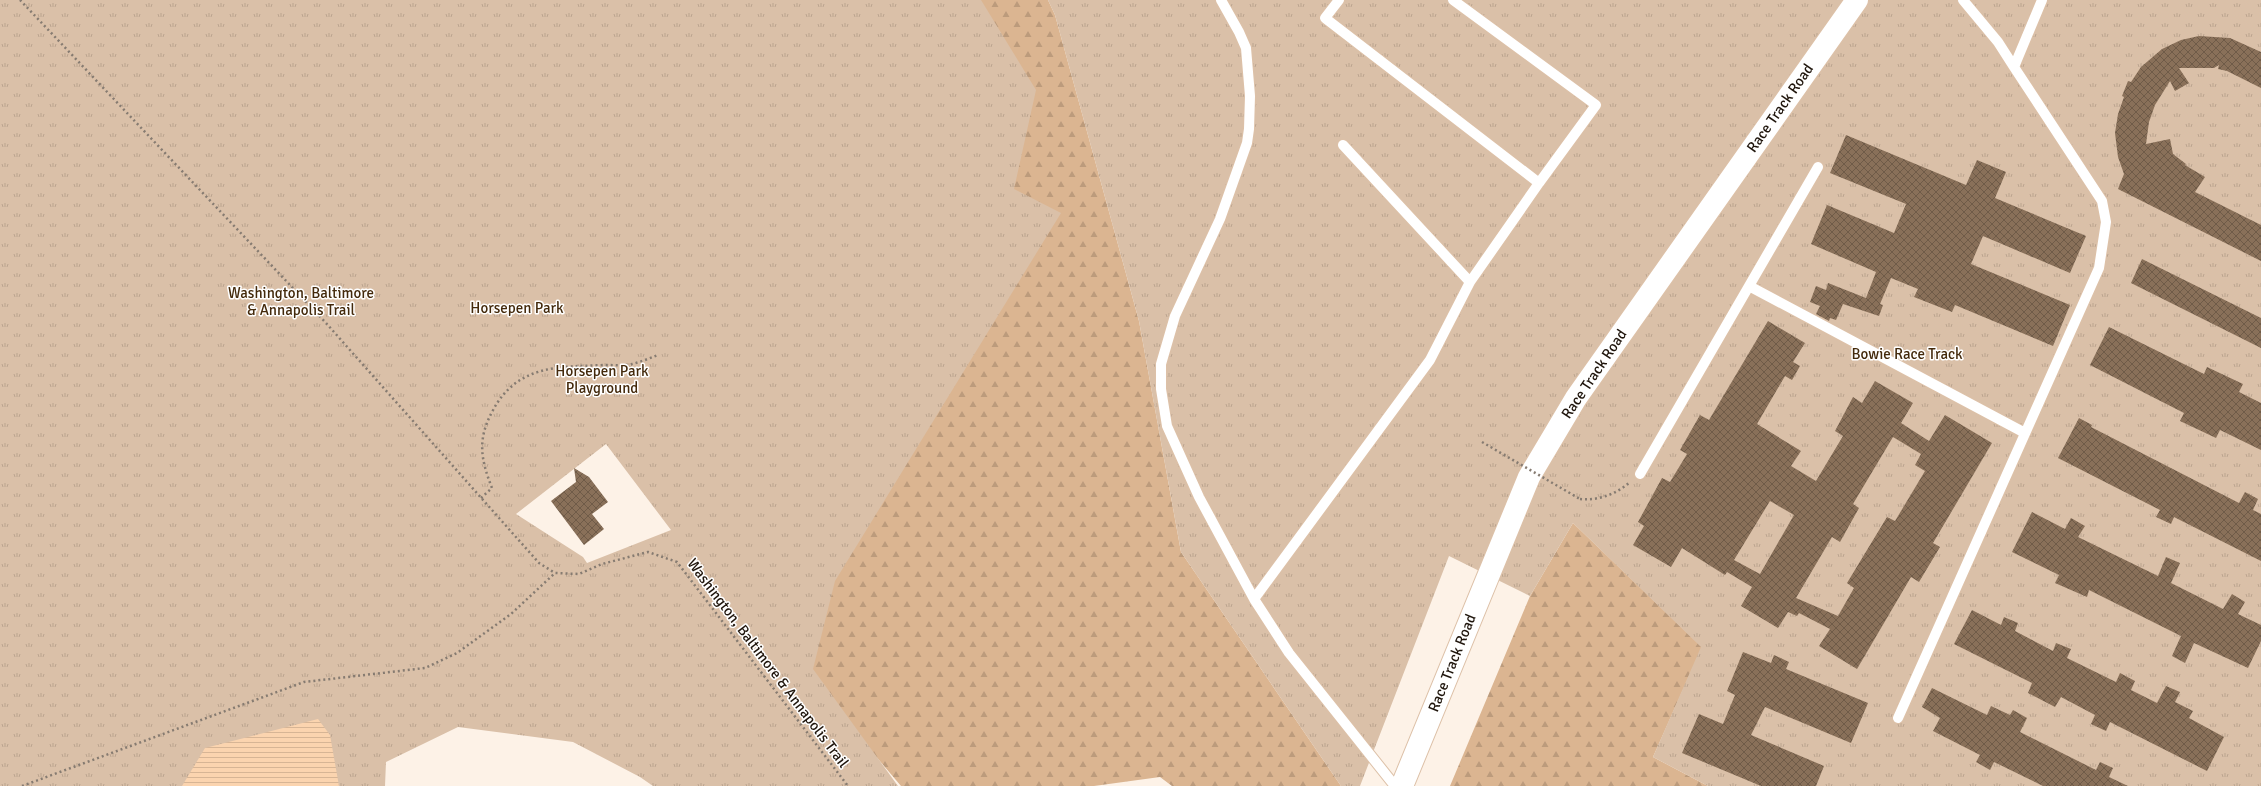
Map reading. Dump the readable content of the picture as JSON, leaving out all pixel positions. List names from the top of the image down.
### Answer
{
  "streets": {
    "street": ["Race Track Road"],
    "path": ["Washington, Baltimore & Annapolis Trail"]
  },
  "parks": [
    "Washington, Baltimore & Annapolis Trail",
    "Horsepen Park",
    "Bowie Race Track",
    "Horsepen Park Playground"
  ]
}
